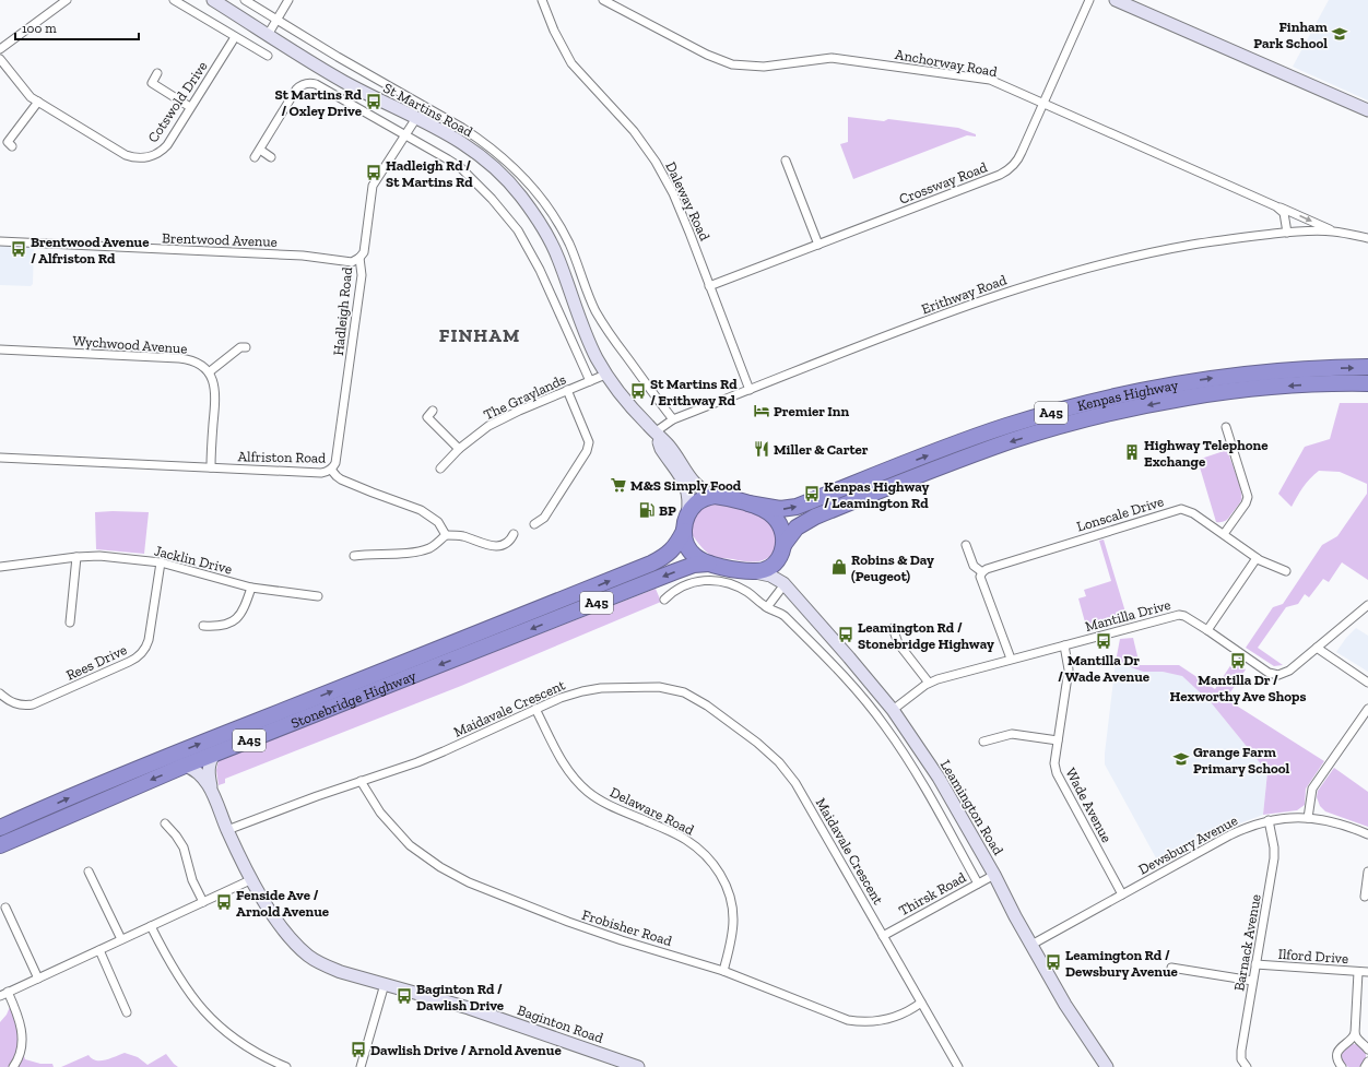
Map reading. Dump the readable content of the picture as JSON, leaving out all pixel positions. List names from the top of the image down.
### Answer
{
  "streets": {
    "highway": ["Kenpas Highway", "A45", "Stonebridge Highway"],
    "main road": ["St Martins Road", "Leamington Road", "Baginton Road"],
    "street": [
      "Anchorway Road",
      "Cotswold Drive",
      "Crossway Road",
      "Daleway Road",
      "Brentwood Avenue",
      "Erithway Road",
      "Hadleigh Road",
      "Wychwood Avenue",
      "The Graylands",
      "Alfriston Road",
      "Lonscale Drive",
      "Jacklin Drive",
      "Mantilla Drive",
      "Rees Drive",
      "Maidavale Crescent",
      "Wade Avenue",
      "Delaware Road",
      "Dewsbury Avenue",
      "Thirsk Road",
      "Frobisher Road",
      "Barnack Avenue",
      "Ilford Drive"
    ]
  },
  "crossings": [
    ["Anchorway Road", "Crossway Road"],
    ["Anchorway Road", "Erithway Road"],
    ["St Martins Road", "Erithway Road"],
    ["St Martins Road", "Hadleigh Road"],
    ["St Martins Road", "Kenpas Highway"],
    ["St Martins Road", "The Graylands"],
    ["St Martins Road", "Stonebridge Highway"],
    ["St Martins Road", "Leamington Road"],
    ["Crossway Road", "Daleway Road"],
    ["Daleway Road", "Erithway Road"],
    ["Brentwood Avenue", "Hadleigh Road"],
    ["Hadleigh Road", "Alfriston Road"],
    ["Kenpas Highway", "Stonebridge Highway"],
    ["Kenpas Highway", "Leamington Road"],
    ["A45", "Stonebridge Highway"],
    ["Jacklin Drive", "Rees Drive"],
    ["Mantilla Drive", "Wade Avenue"],
    ["Mantilla Drive", "Leamington Road"],
    ["Stonebridge Highway", "Leamington Road"],
    ["Stonebridge Highway", "Baginton Road"],
    ["Maidavale Crescent", "Delaware Road"],
    ["Maidavale Crescent", "Thirsk Road"],
    ["Maidavale Crescent", "Frobisher Road"],
    ["Maidavale Crescent", "Baginton Road"],
    ["Wade Avenue", "Dewsbury Avenue"],
    ["Leamington Road", "Dewsbury Avenue"],
    ["Leamington Road", "Thirsk Road"],
    ["Delaware Road", "Frobisher Road"],
    ["Dewsbury Avenue", "Barnack Avenue"],
    ["Barnack Avenue", "Ilford Drive"]
  ],
  "districts": ["FINHAM"],
  "places": {
    "school or university": ["Finham Park School", "Grange Farm Primary School"],
    "bus stop": [
      "St Martins Rd / Oxley Drive",
      "Hadleigh Rd / St Martins Rd",
      "Brentwood Avenue / Alfriston Rd",
      "St Martins Rd / Erithway Rd",
      "Kenpas Highway / Leamington Rd",
      "Leamington Rd / Stonebridge Highway",
      "Mantilla Dr / Wade Avenue",
      "Mantilla Dr / Hexworthy Ave Shops",
      "Fenside Ave / Arnold Avenue",
      "Leamington Rd / Dewsbury Avenue",
      "Baginton Rd / Dawlish Drive",
      "Dawlish Drive / Arnold Avenue"
    ],
    "hotel": ["Premier Inn"],
    "restaurant": ["Miller & Carter"],
    "building": ["Highway Telephone Exchange"],
    "supermarket": ["M&S Simply Food"],
    "fuel station": ["BP"],
    "shop": ["Robins & Day (Peugeot)"]
  },
  "scale_bar": "100 m"
}
